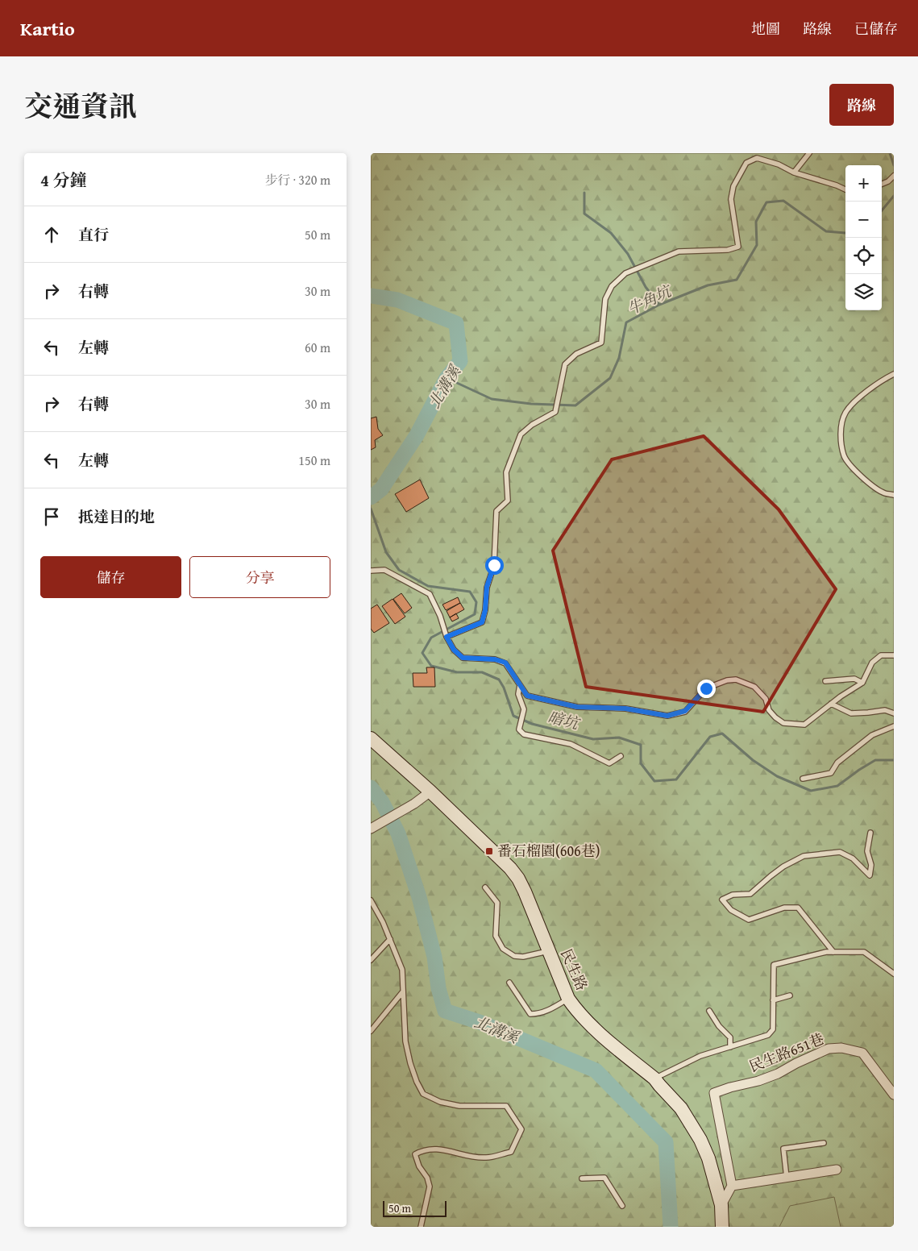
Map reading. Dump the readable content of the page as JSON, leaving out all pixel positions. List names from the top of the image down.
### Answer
{
  "streets": {
    "street": ["民生路", "民生路651巷"]
  },
  "water": ["牛角坑", "北溝溪", "暗坑"],
  "places": {
    "transit": ["番石榴園(606巷)"]
  },
  "scale_bar": "50 m",
  "page": {
    "header": "Kartio",
    "nav": ["地圖", "路線", "已儲存"],
    "title": "交通資訊",
    "buttons": [
      "路線",
      ["儲存", "分享"]
    ],
    "heading": ["4 分鐘", "步行 · 320 m"],
    "map_buttons": ["+", "−"],
    "list": [
      ["直行", "50 m"],
      ["右轉", "30 m"],
      ["左轉", "60 m"],
      ["右轉", "30 m"],
      ["左轉", "150 m"],
      "抵達目的地"
    ],
    "scale": "50 m"
  }
}
